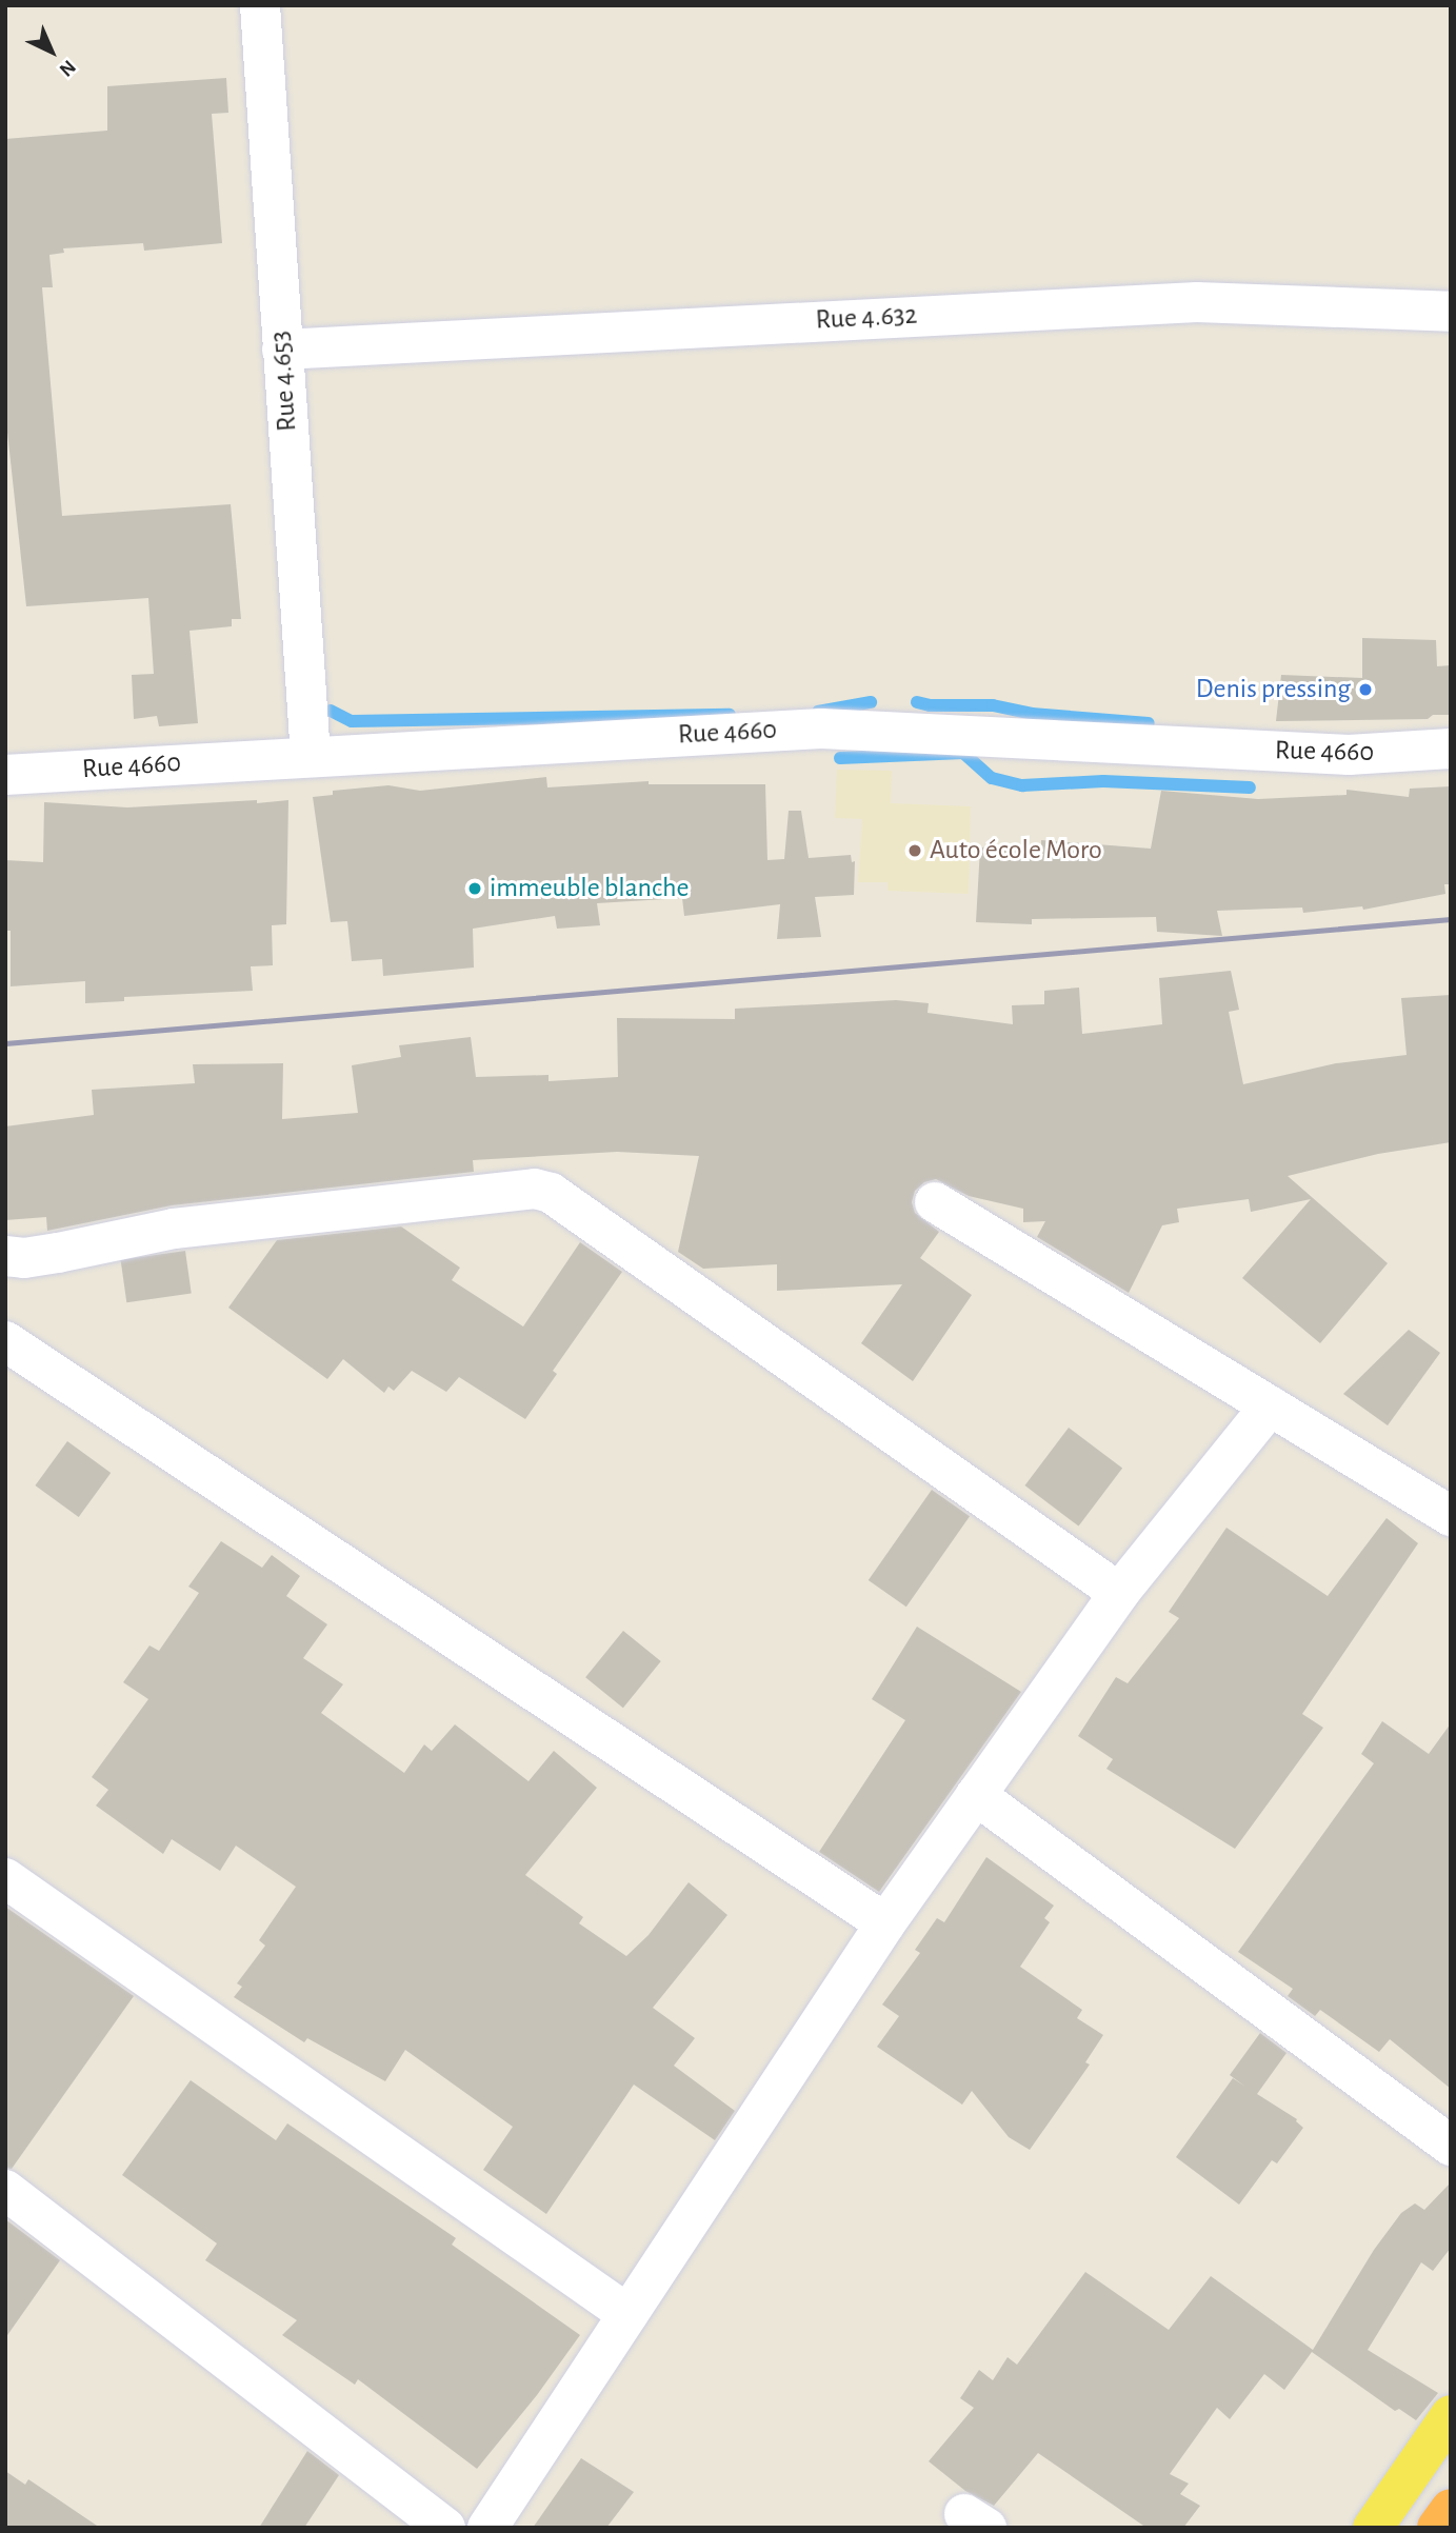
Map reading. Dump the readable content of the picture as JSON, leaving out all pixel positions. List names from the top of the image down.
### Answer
{
  "streets": {
    "street": ["Rue 4.632", "Rue 4.653", "Rue 4660"]
  },
  "crossings": [
    ["Rue 4.632", "Rue 4.653"],
    ["Rue 4.653", "Rue 4660"]
  ],
  "places": ["Denis pressing", "Auto école Moro", "immeuble blanche"],
  "north": "bottom right"
}
